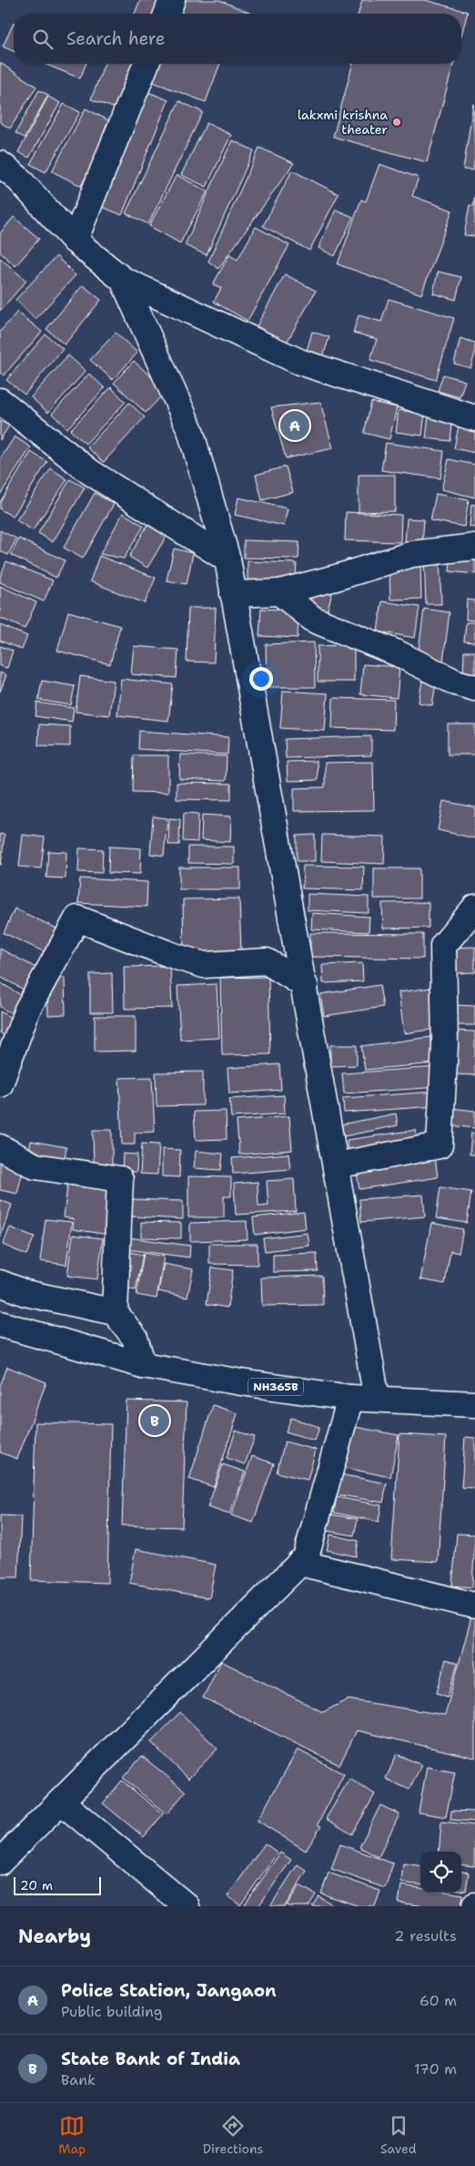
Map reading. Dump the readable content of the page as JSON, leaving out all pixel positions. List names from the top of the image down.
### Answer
{
  "streets": {
    "main road": ["NH365B"]
  },
  "places": ["lakxmi krishna theater"],
  "scale_bar": "20 m",
  "page": {
    "search": "Search here",
    "pins": ["A", "B"],
    "scale": "20 m",
    "heading": ["Nearby", "2 results"],
    "list": [
      {
        "mark": "A",
        "name": "Police Station, Jangaon",
        "note": "Public building",
        "value": "60 m"
      },
      {
        "mark": "B",
        "name": "State Bank of India",
        "note": "Bank",
        "value": "170 m"
      }
    ],
    "nav": ["Map", "Directions", "Saved"]
  }
}
